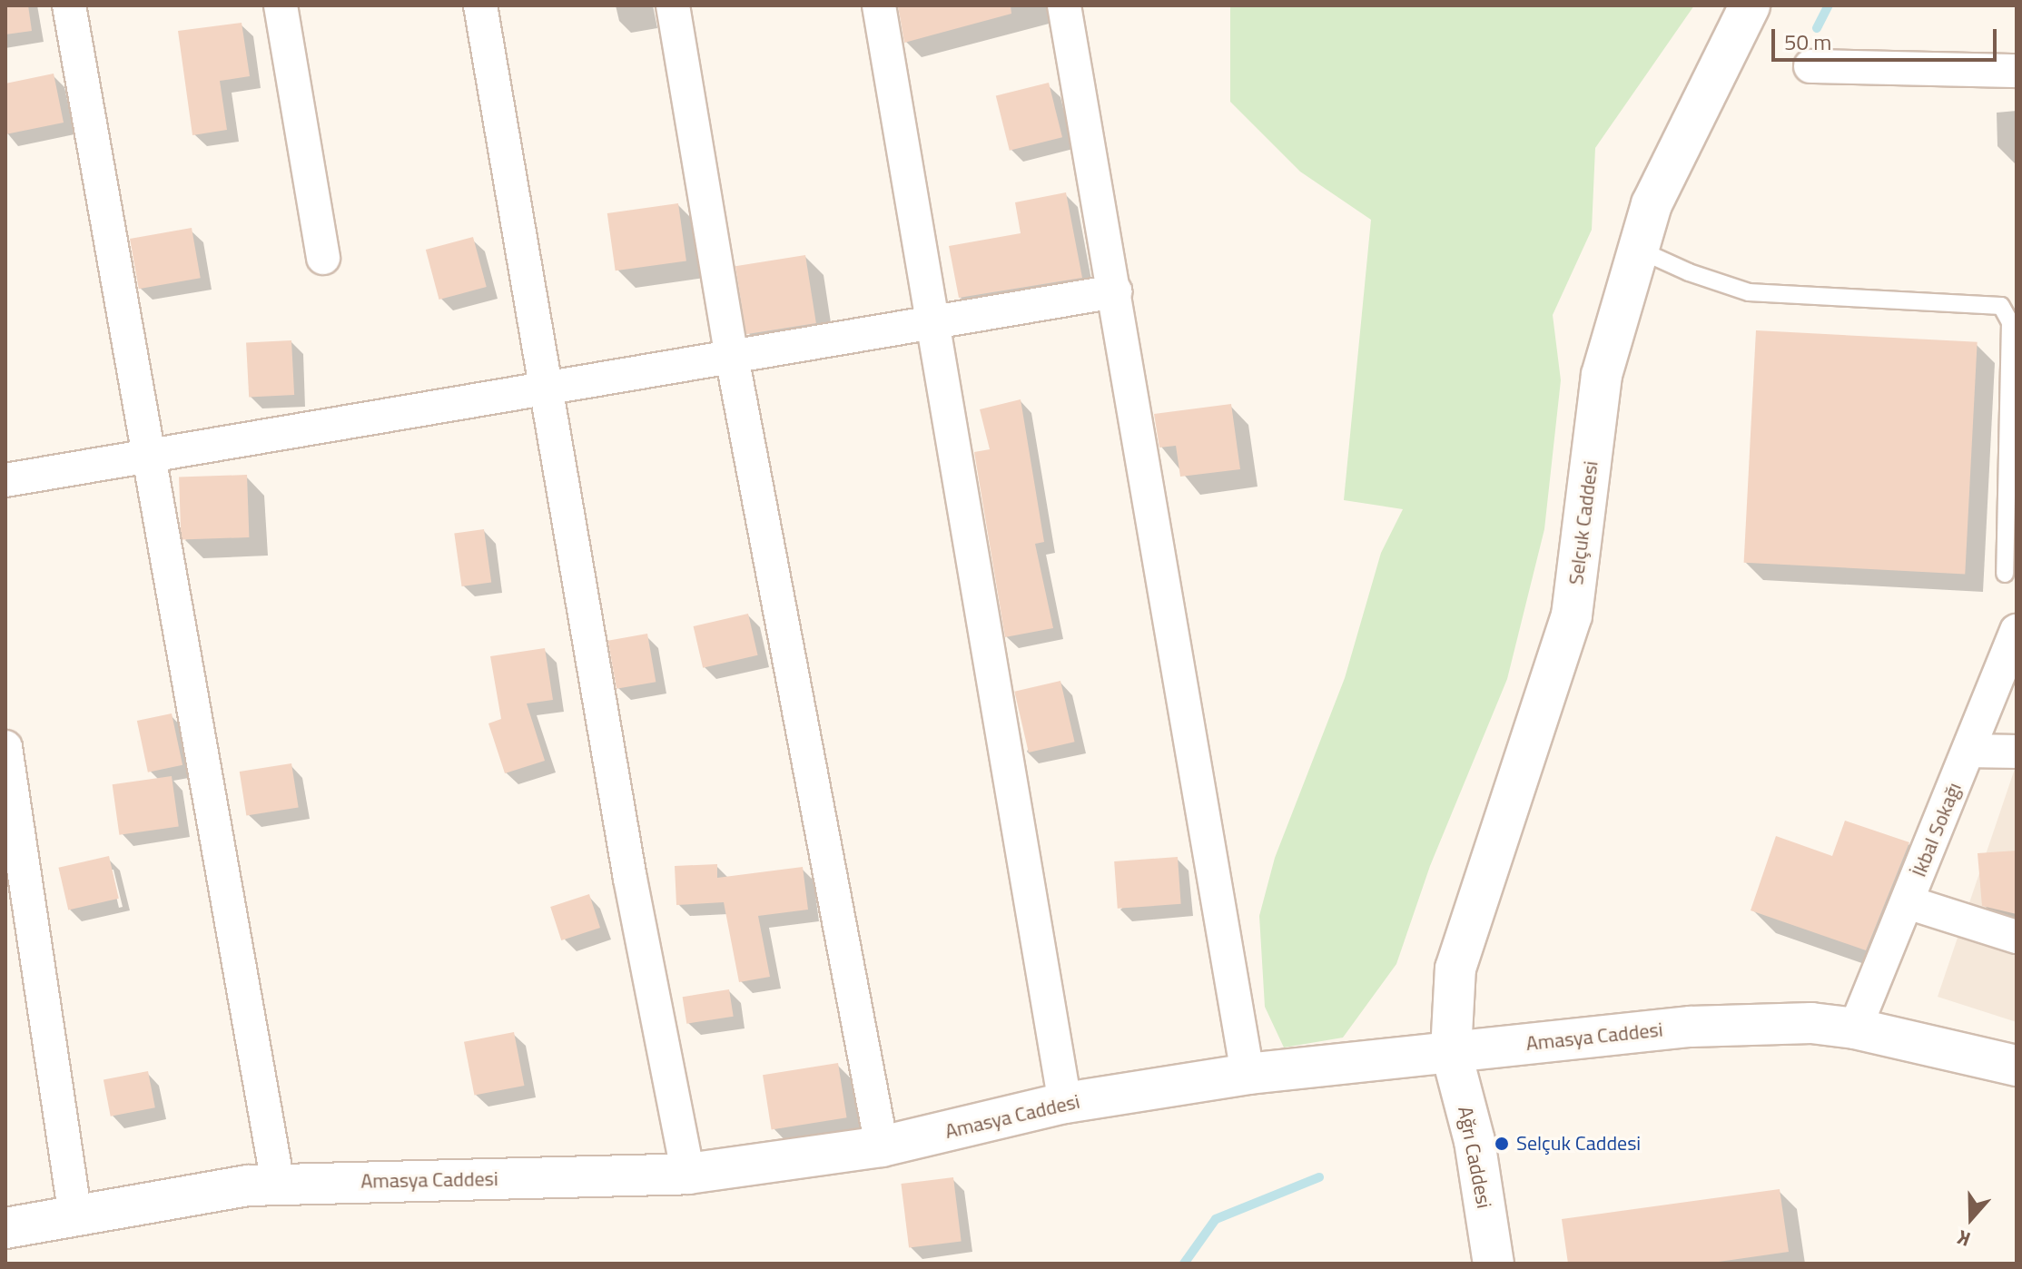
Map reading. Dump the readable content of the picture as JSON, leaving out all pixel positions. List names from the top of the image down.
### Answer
{
  "streets": {
    "street": [
      "Selçuk Caddesi",
      "İkbal Sokağı",
      "Amasya Caddesi",
      "Ağrı Caddesi"
    ]
  },
  "crossings": [
    ["Selçuk Caddesi", "Amasya Caddesi"],
    ["Selçuk Caddesi", "Ağrı Caddesi"],
    ["İkbal Sokağı", "Amasya Caddesi"],
    ["Amasya Caddesi", "Ağrı Caddesi"]
  ],
  "places": ["Selçuk Caddesi"],
  "scale_bar": "50 m",
  "north": "bottom"
}
